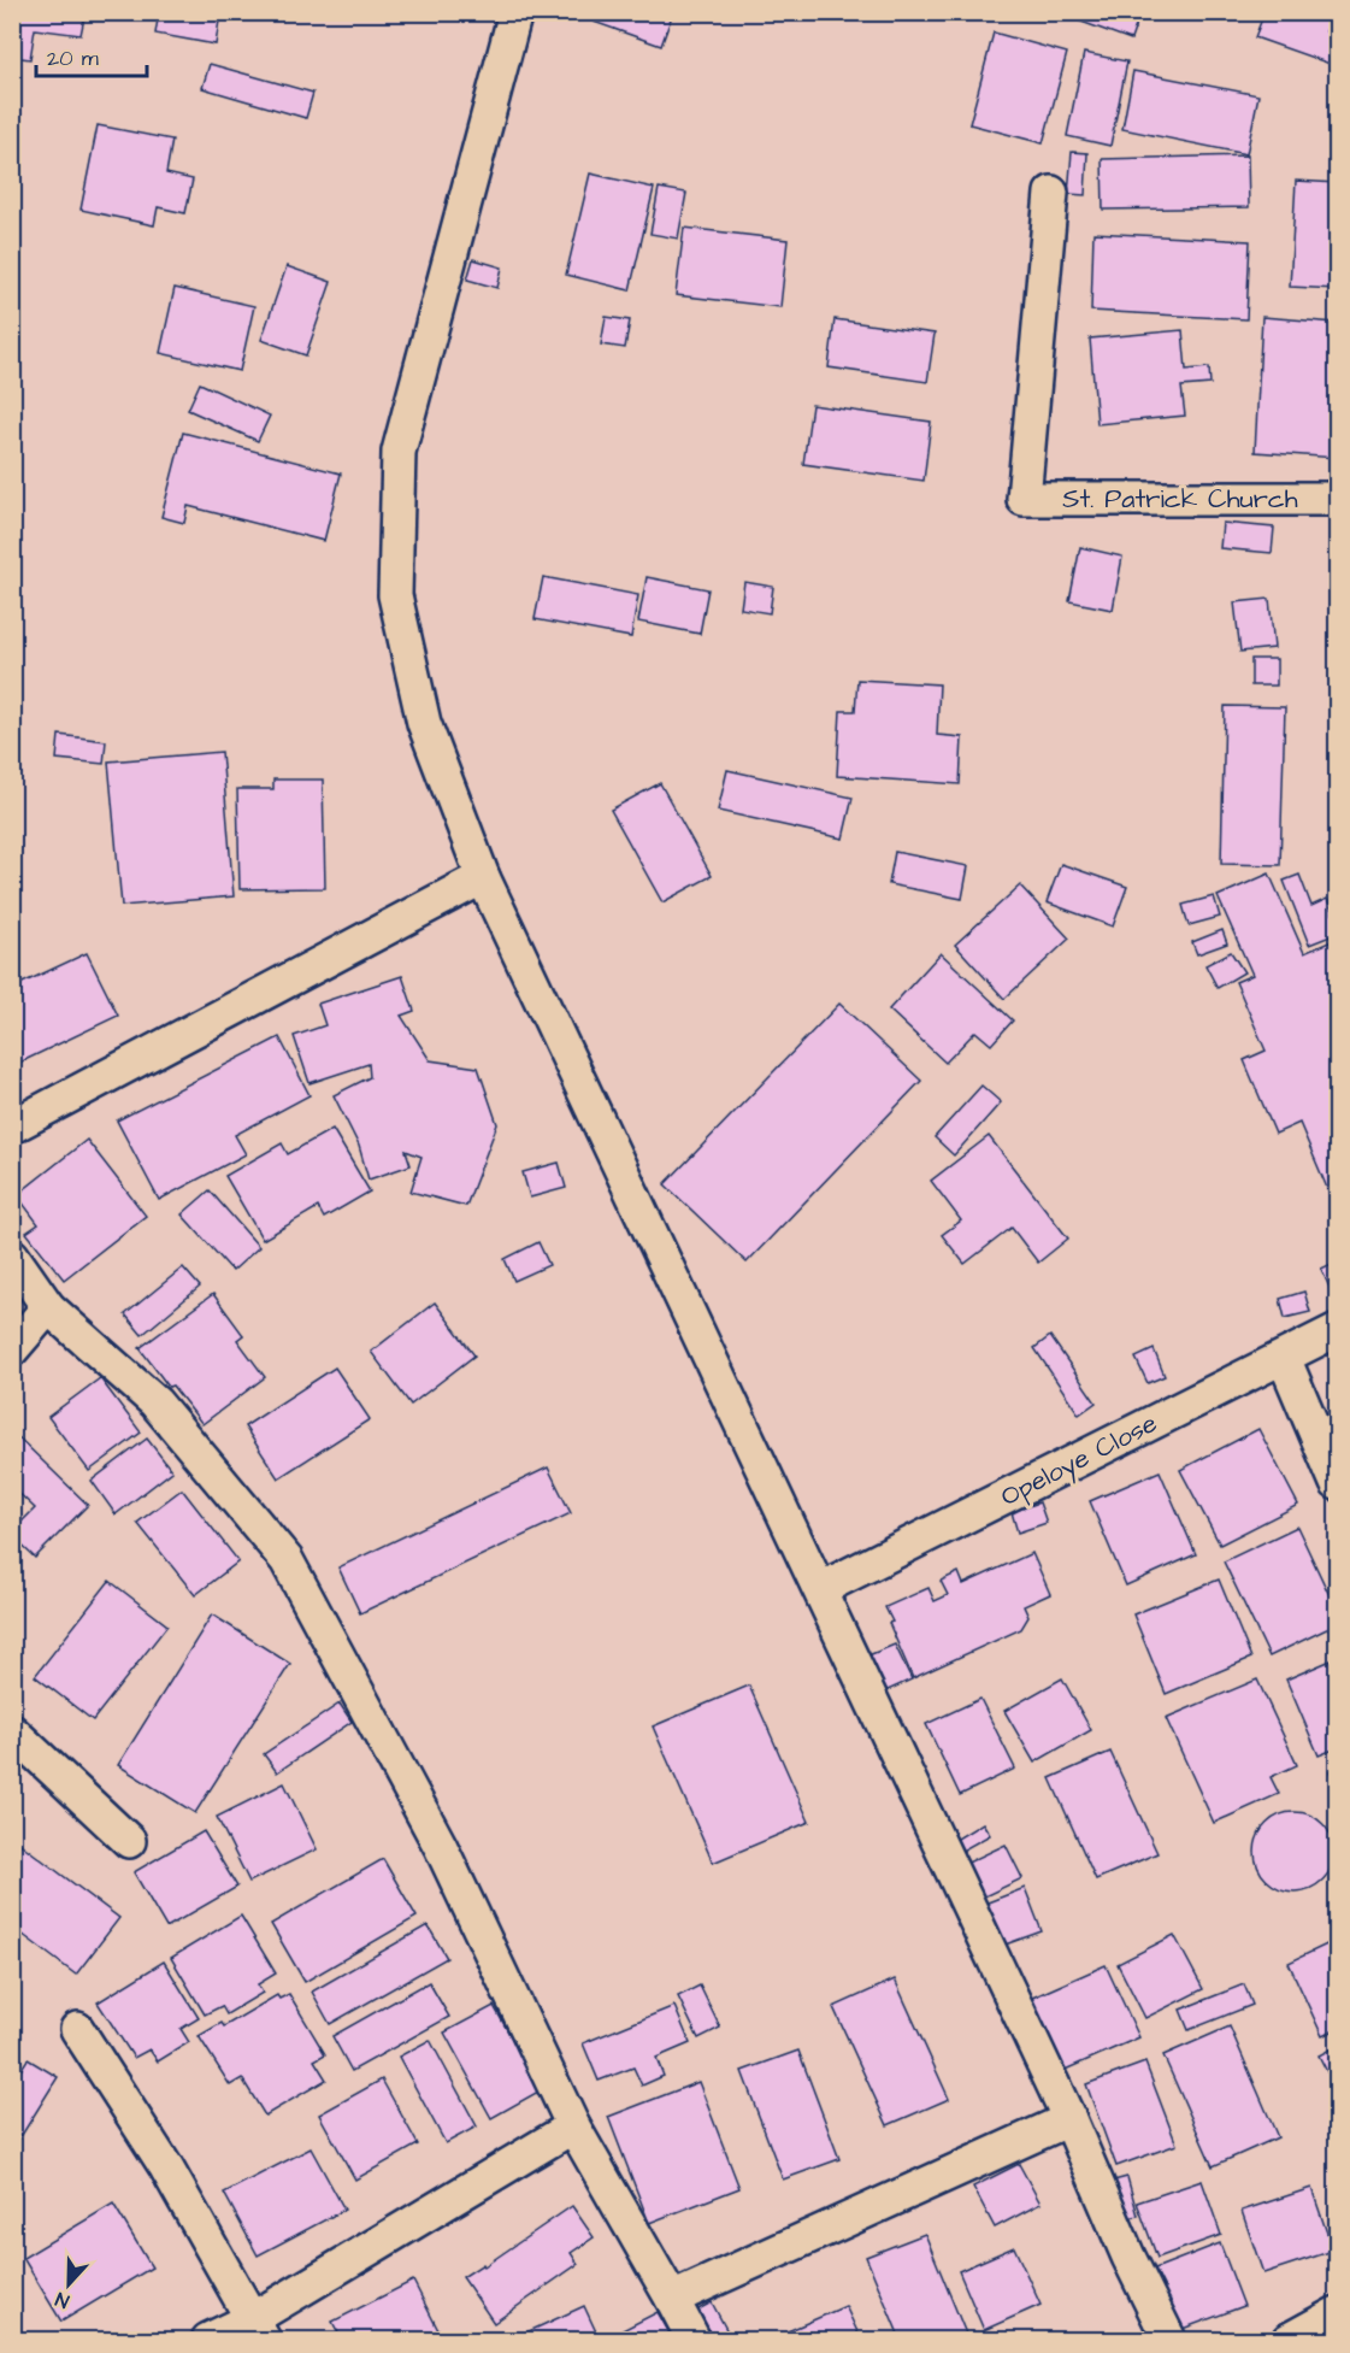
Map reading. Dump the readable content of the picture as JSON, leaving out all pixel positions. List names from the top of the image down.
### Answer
{
  "streets": {
    "street": ["St. Patrick Church", "Opeloye Close"]
  },
  "scale_bar": "20 m",
  "north": "bottom"
}
